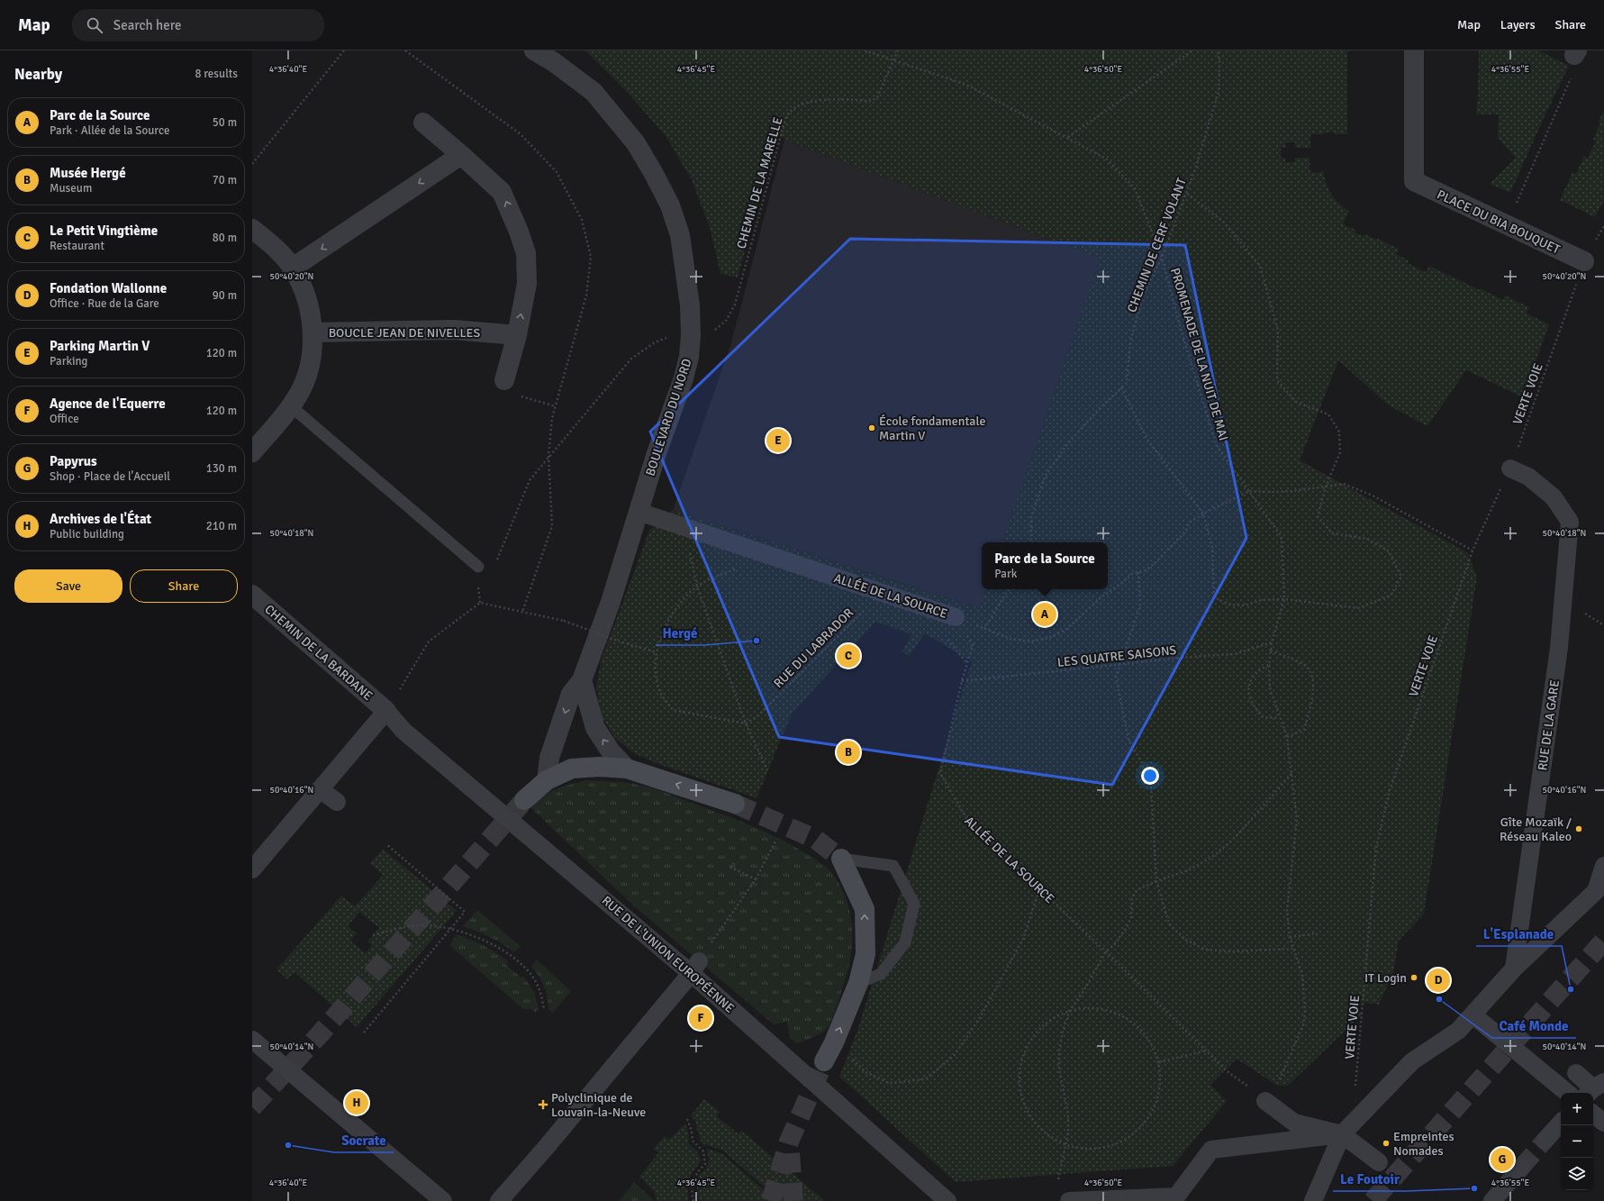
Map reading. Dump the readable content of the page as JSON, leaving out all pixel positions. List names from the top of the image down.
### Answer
{
  "streets": {
    "street": [
      "PLACE DU BIA BOUQUET",
      "BOUCLE JEAN DE NIVELLES",
      "BOULEVARD DU NORD",
      "ALLÉE DE LA SOURCE",
      "CHEMIN DE LA BARDANE",
      "RUE DE LA GARE",
      "RUE DE L'UNION EUROPÉENNE"
    ],
    "path": [
      "CHEMIN DE LA MARELLE",
      "CHEMIN DE CERF VOLANT",
      "PROMENADE DE LA NUIT DE MAI",
      "VERTE VOIE",
      "RUE DU LABRADOR",
      "LES QUATRE SAISONS"
    ]
  },
  "crossings": [
    ["CHEMIN DE LA MARELLE", "PROMENADE DE LA NUIT DE MAI"],
    ["CHEMIN DE LA MARELLE", "BOULEVARD DU NORD"],
    ["PLACE DU BIA BOUQUET", "VERTE VOIE"],
    ["CHEMIN DE CERF VOLANT", "PROMENADE DE LA NUIT DE MAI"],
    ["PROMENADE DE LA NUIT DE MAI", "ALLÉE DE LA SOURCE"],
    ["PROMENADE DE LA NUIT DE MAI", "LES QUATRE SAISONS"],
    ["VERTE VOIE", "RUE DE LA GARE"],
    ["BOULEVARD DU NORD", "ALLÉE DE LA SOURCE"],
    ["ALLÉE DE LA SOURCE", "LES QUATRE SAISONS"],
    ["CHEMIN DE LA BARDANE", "RUE DE L'UNION EUROPÉENNE"]
  ],
  "places": {
    "other": [
      "École fondamentale Martin V",
      "Hergé",
      "Gîte Mozaïk / Réseau Kaleo",
      "IT Login",
      "L'Esplanade",
      "Café Monde",
      "Empreintes Nomades",
      "Socrate",
      "Le Foutoir"
    ],
    "health": ["Polyclinique de Louvain-la-Neuve"]
  },
  "page": {
    "header": "Map",
    "search": "Search here",
    "nav": ["Map", "Layers", "Share"],
    "heading": ["Nearby", "8 results"],
    "list": [
      {
        "mark": "A",
        "name": "Parc de la Source",
        "note": "Park · Allée de la Source",
        "value": "50 m"
      },
      {
        "mark": "B",
        "name": "Musée Hergé",
        "note": "Museum",
        "value": "70 m"
      },
      {
        "mark": "C",
        "name": "Le Petit Vingtième",
        "note": "Restaurant",
        "value": "80 m"
      },
      {
        "mark": "D",
        "name": "Fondation Wallonne",
        "note": "Office · Rue de la Gare",
        "value": "90 m"
      },
      {
        "mark": "E",
        "name": "Parking Martin V",
        "note": "Parking",
        "value": "120 m"
      },
      {
        "mark": "F",
        "name": "Agence de l'Equerre",
        "note": "Office",
        "value": "120 m"
      },
      {
        "mark": "G",
        "name": "Papyrus",
        "note": "Shop · Place de l'Accueil",
        "value": "130 m"
      },
      {
        "mark": "H",
        "name": "Archives de l'État",
        "note": "Public building",
        "value": "210 m"
      }
    ],
    "pins": [
      "E",
      "A",
      "C",
      "B",
      "D",
      "F",
      "H",
      "G"
    ],
    "popup": ["Parc de la Source", "Park"],
    "buttons": ["Save", "Share"],
    "map_buttons": ["+", "−"]
  },
  "coordinates": [
    "4°36'40\"E",
    "4°36'45\"E",
    "4°36'50\"E",
    "4°36'55\"E",
    "50°40'20\"N",
    "50°40'18\"N",
    "50°40'16\"N",
    "50°40'14\"N"
  ]
}
